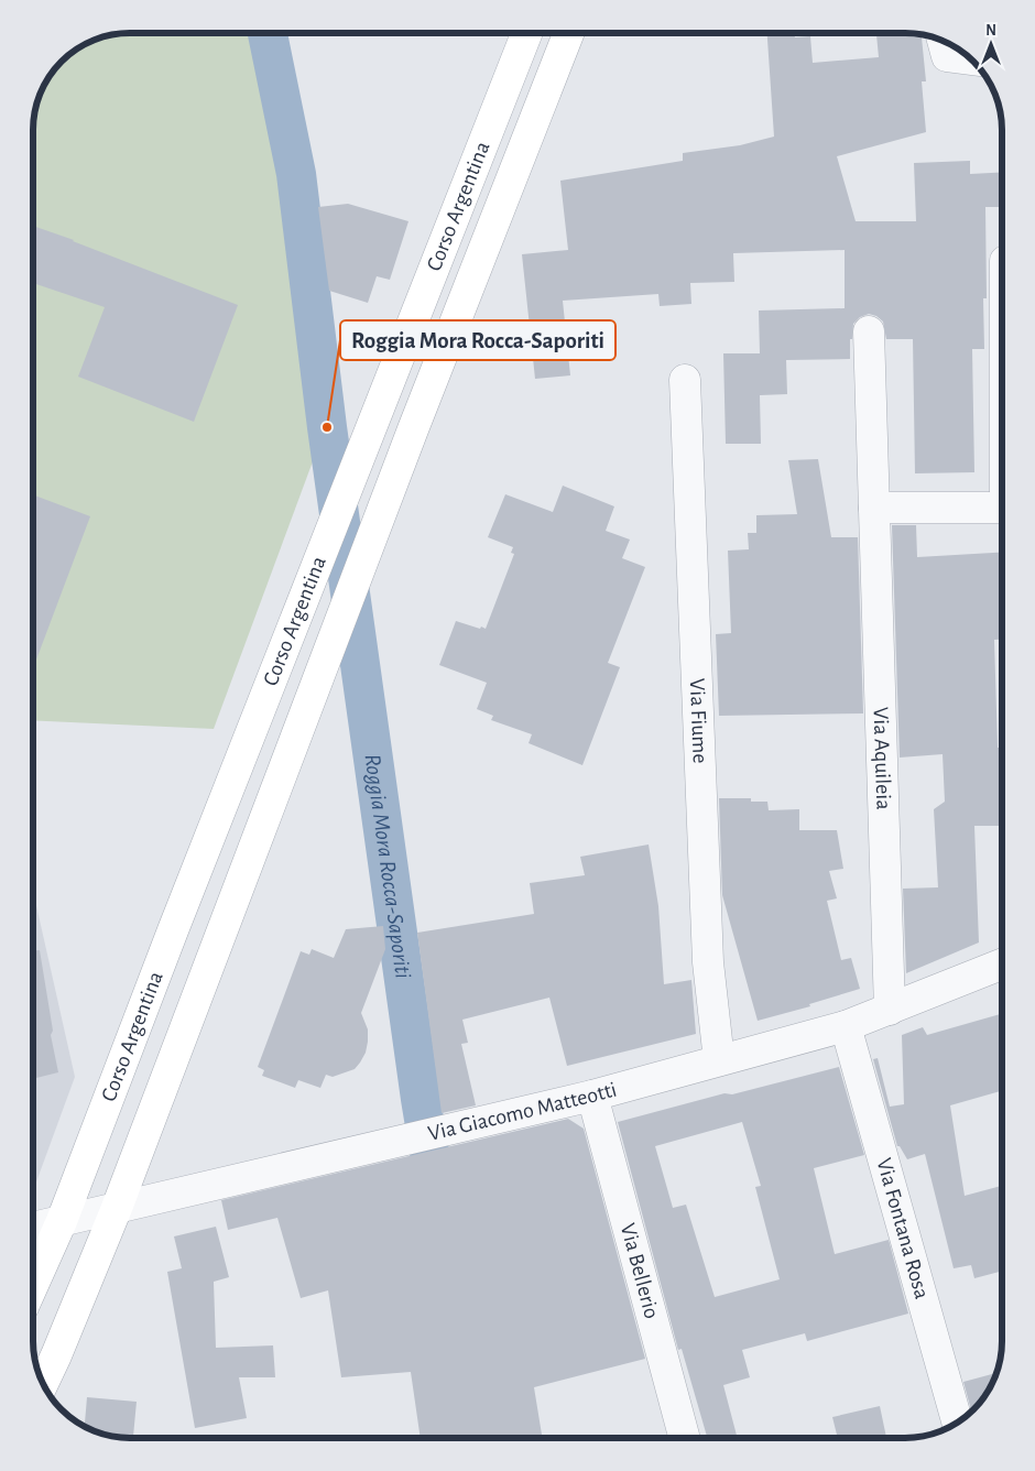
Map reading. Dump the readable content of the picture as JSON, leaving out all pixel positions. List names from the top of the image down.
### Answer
{
  "streets": {
    "main road": ["Corso Argentina"],
    "street": [
      "Via Fiume",
      "Via Aquileia",
      "Via Giacomo Matteotti",
      "Via Fontana Rosa",
      "Via Bellerio"
    ]
  },
  "crossings": [
    ["Corso Argentina", "Via Giacomo Matteotti"],
    ["Via Fiume", "Via Giacomo Matteotti"],
    ["Via Aquileia", "Via Giacomo Matteotti"],
    ["Via Giacomo Matteotti", "Via Fontana Rosa"],
    ["Via Giacomo Matteotti", "Via Bellerio"]
  ],
  "water": ["Roggia Mora Rocca-Saporiti"],
  "places": ["Roggia Mora Rocca-Saporiti"],
  "north": "top"
}
